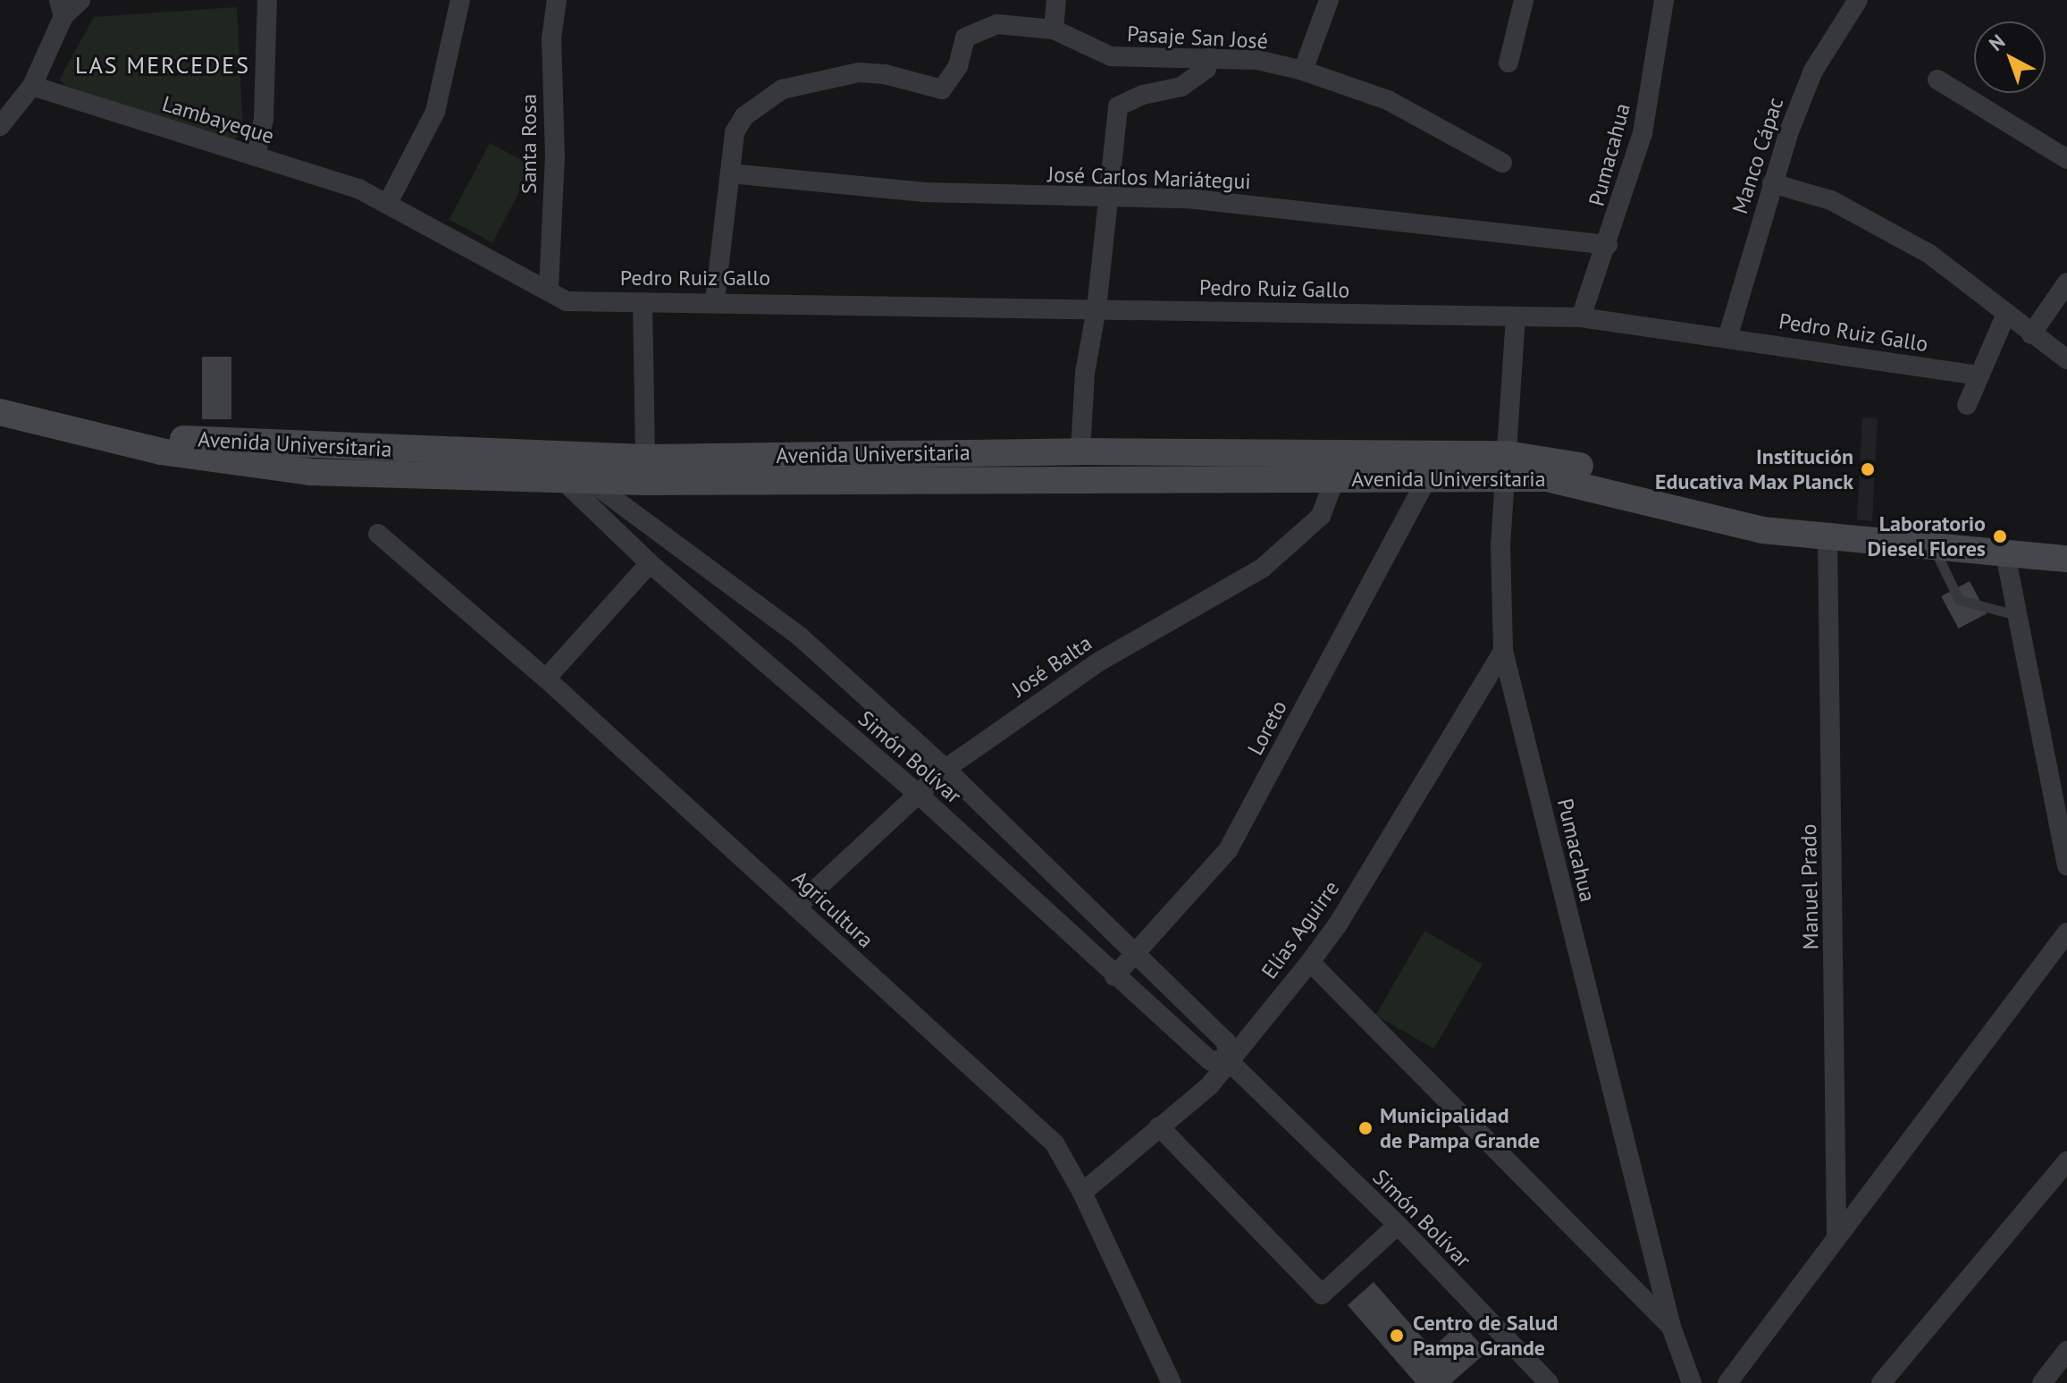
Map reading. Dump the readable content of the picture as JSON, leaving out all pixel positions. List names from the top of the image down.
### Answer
{
  "streets": {
    "main road": ["Avenida Universitaria"],
    "street": [
      "Pasaje San José",
      "Lambayeque",
      "Santa Rosa",
      "Pumacahua",
      "Manco Cápac",
      "José Carlos Mariátegui",
      "Pedro Ruiz Gallo",
      "José Balta",
      "Loreto",
      "Simón Bolívar",
      "Manuel Prado",
      "Agricultura",
      "Elías Aguirre"
    ]
  },
  "crossings": [
    ["Pasaje San José", "José Carlos Mariátegui"],
    ["Lambayeque", "Santa Rosa"],
    ["Lambayeque", "Pedro Ruiz Gallo"],
    ["Pumacahua", "José Carlos Mariátegui"],
    ["Pumacahua", "Pedro Ruiz Gallo"],
    ["Pumacahua", "Avenida Universitaria"],
    ["Pumacahua", "Elías Aguirre"],
    ["Manco Cápac", "Pedro Ruiz Gallo"],
    ["Avenida Universitaria", "José Balta"],
    ["Avenida Universitaria", "Loreto"],
    ["Avenida Universitaria", "Simón Bolívar"],
    ["Avenida Universitaria", "Manuel Prado"],
    ["José Balta", "Simón Bolívar"],
    ["José Balta", "Agricultura"],
    ["Loreto", "Simón Bolívar"],
    ["Simón Bolívar", "Elías Aguirre"],
    ["Agricultura", "Elías Aguirre"]
  ],
  "districts": ["LAS MERCEDES"],
  "places": [
    "Institución Educativa Max Planck",
    "Laboratorio Diesel Flores",
    "Municipalidad de Pampa Grande",
    "Centro de Salud Pampa Grande"
  ],
  "north": "top left"
}
